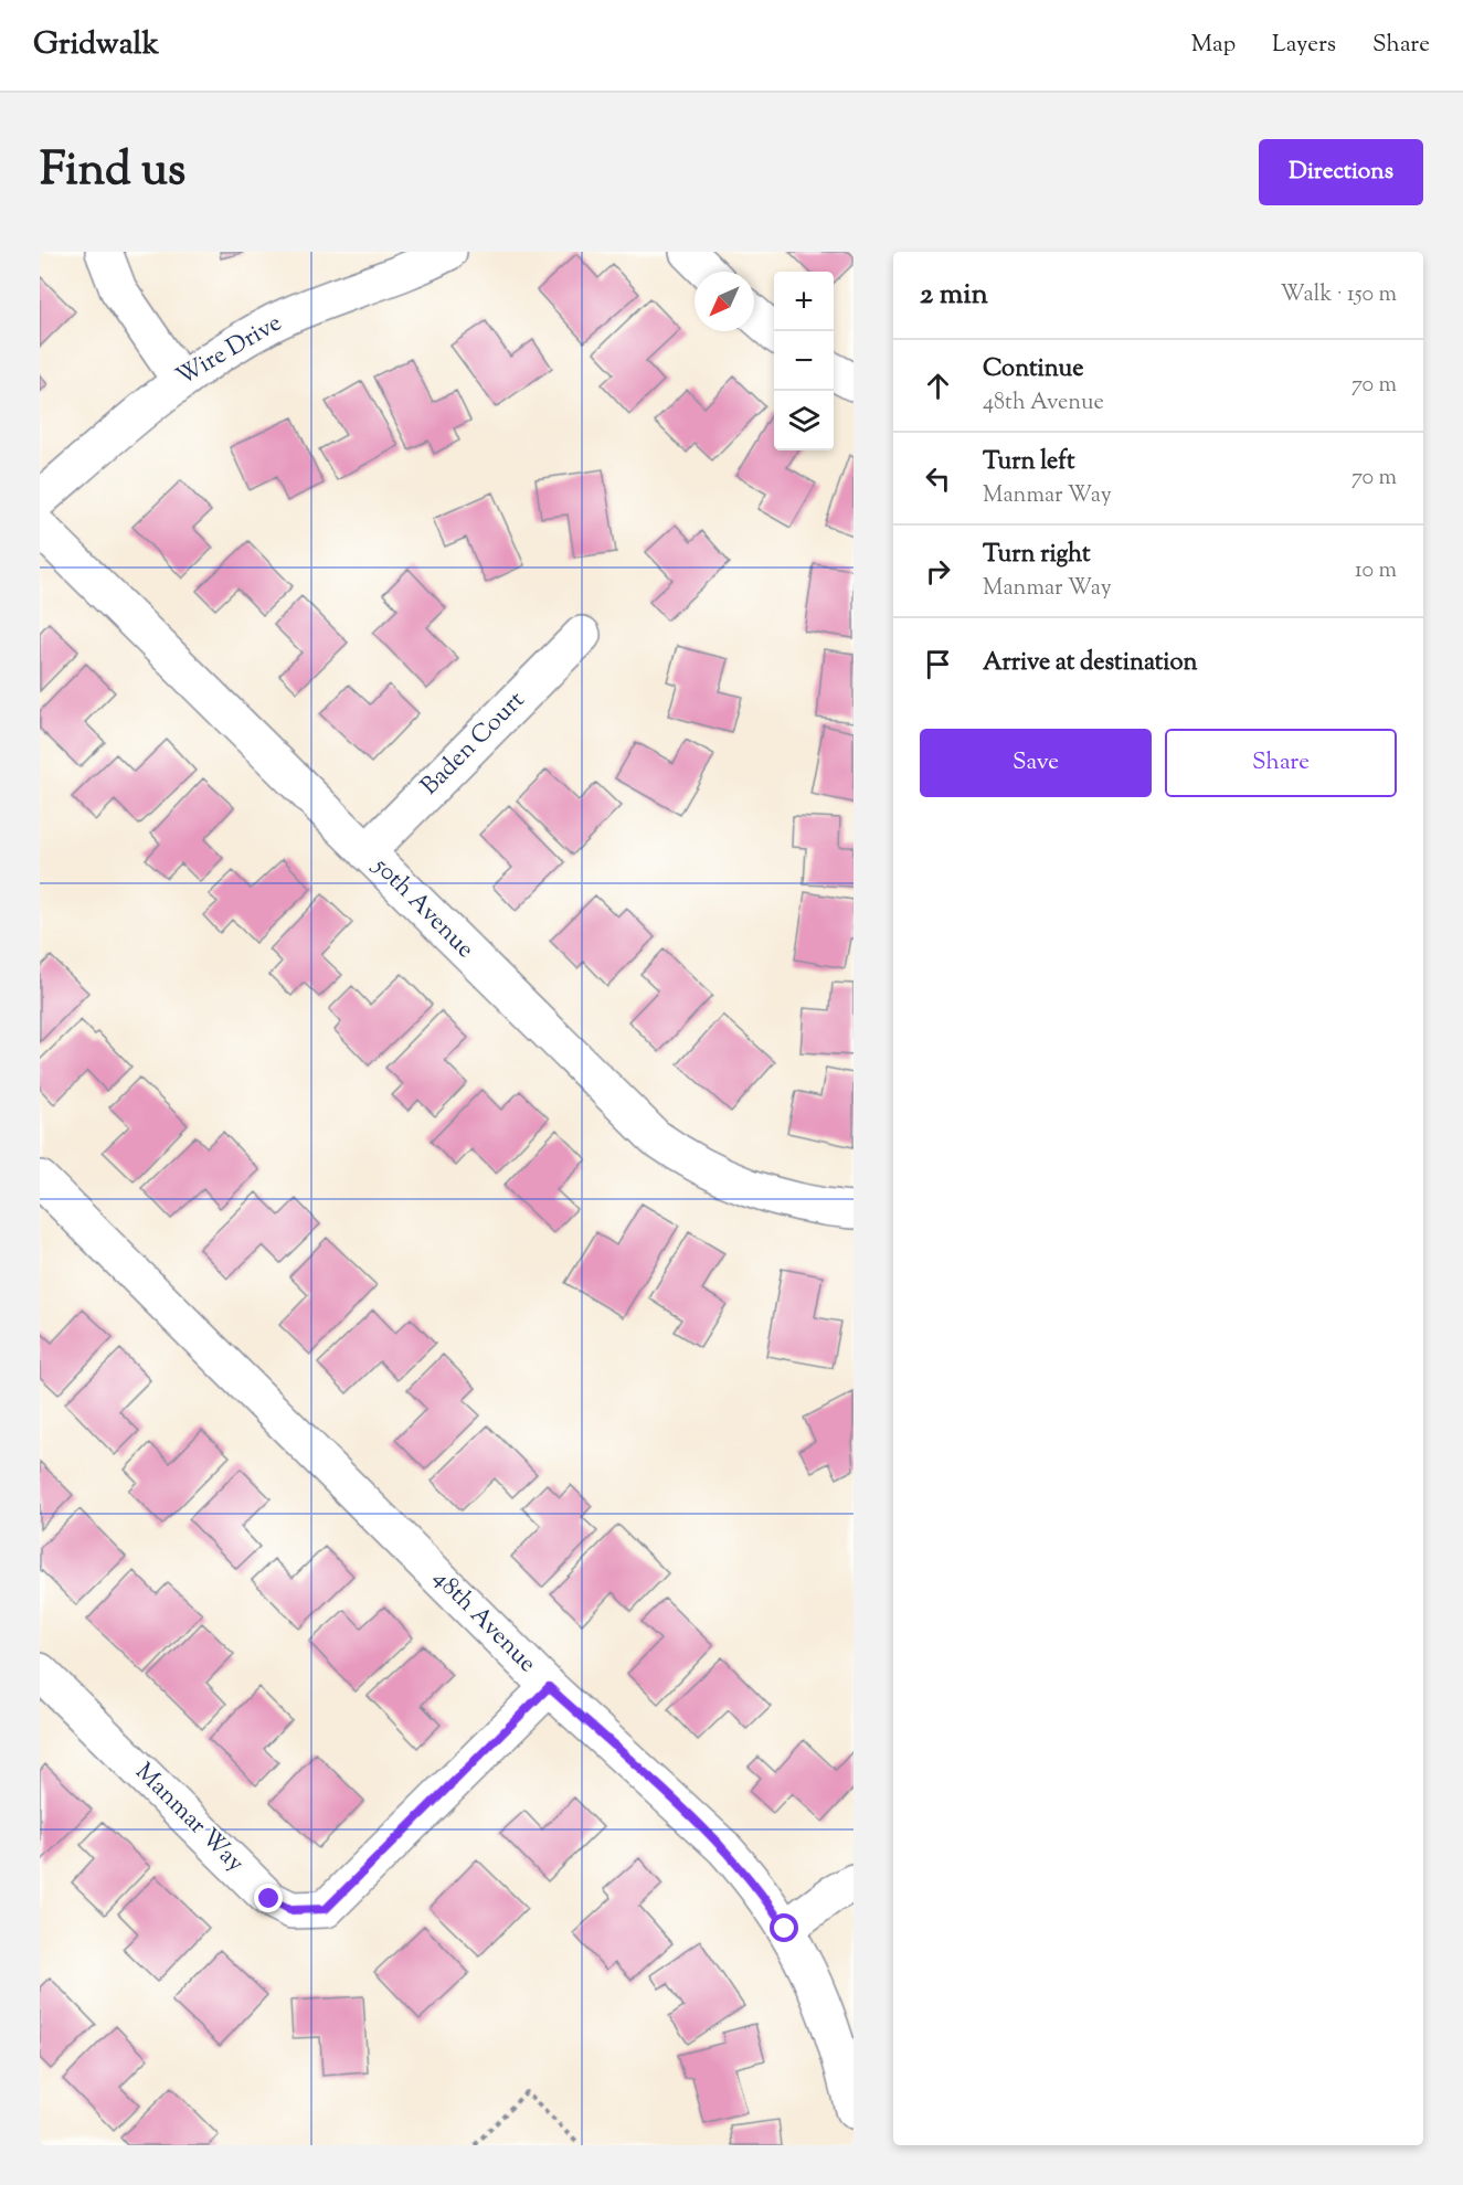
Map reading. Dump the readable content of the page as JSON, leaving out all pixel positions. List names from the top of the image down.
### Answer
{
  "streets": {
    "street": [
      "Wire Drive",
      "Baden Court",
      "50th Avenue",
      "48th Avenue",
      "Manmar Way"
    ]
  },
  "crossings": [
    ["Baden Court", "50th Avenue"],
    ["48th Avenue", "Manmar Way"]
  ],
  "north": "bottom left",
  "page": {
    "header": "Gridwalk",
    "nav": ["Map", "Layers", "Share"],
    "title": "Find us",
    "buttons": [
      "Directions",
      ["Save", "Share"]
    ],
    "heading": ["2 min", "Walk · 150 m"],
    "map_buttons": ["+", "−"],
    "list": [
      ["Continue", "48th Avenue", "70 m"],
      ["Turn left", "Manmar Way", "70 m"],
      ["Turn right", "Manmar Way", "10 m"],
      "Arrive at destination"
    ]
  }
}
